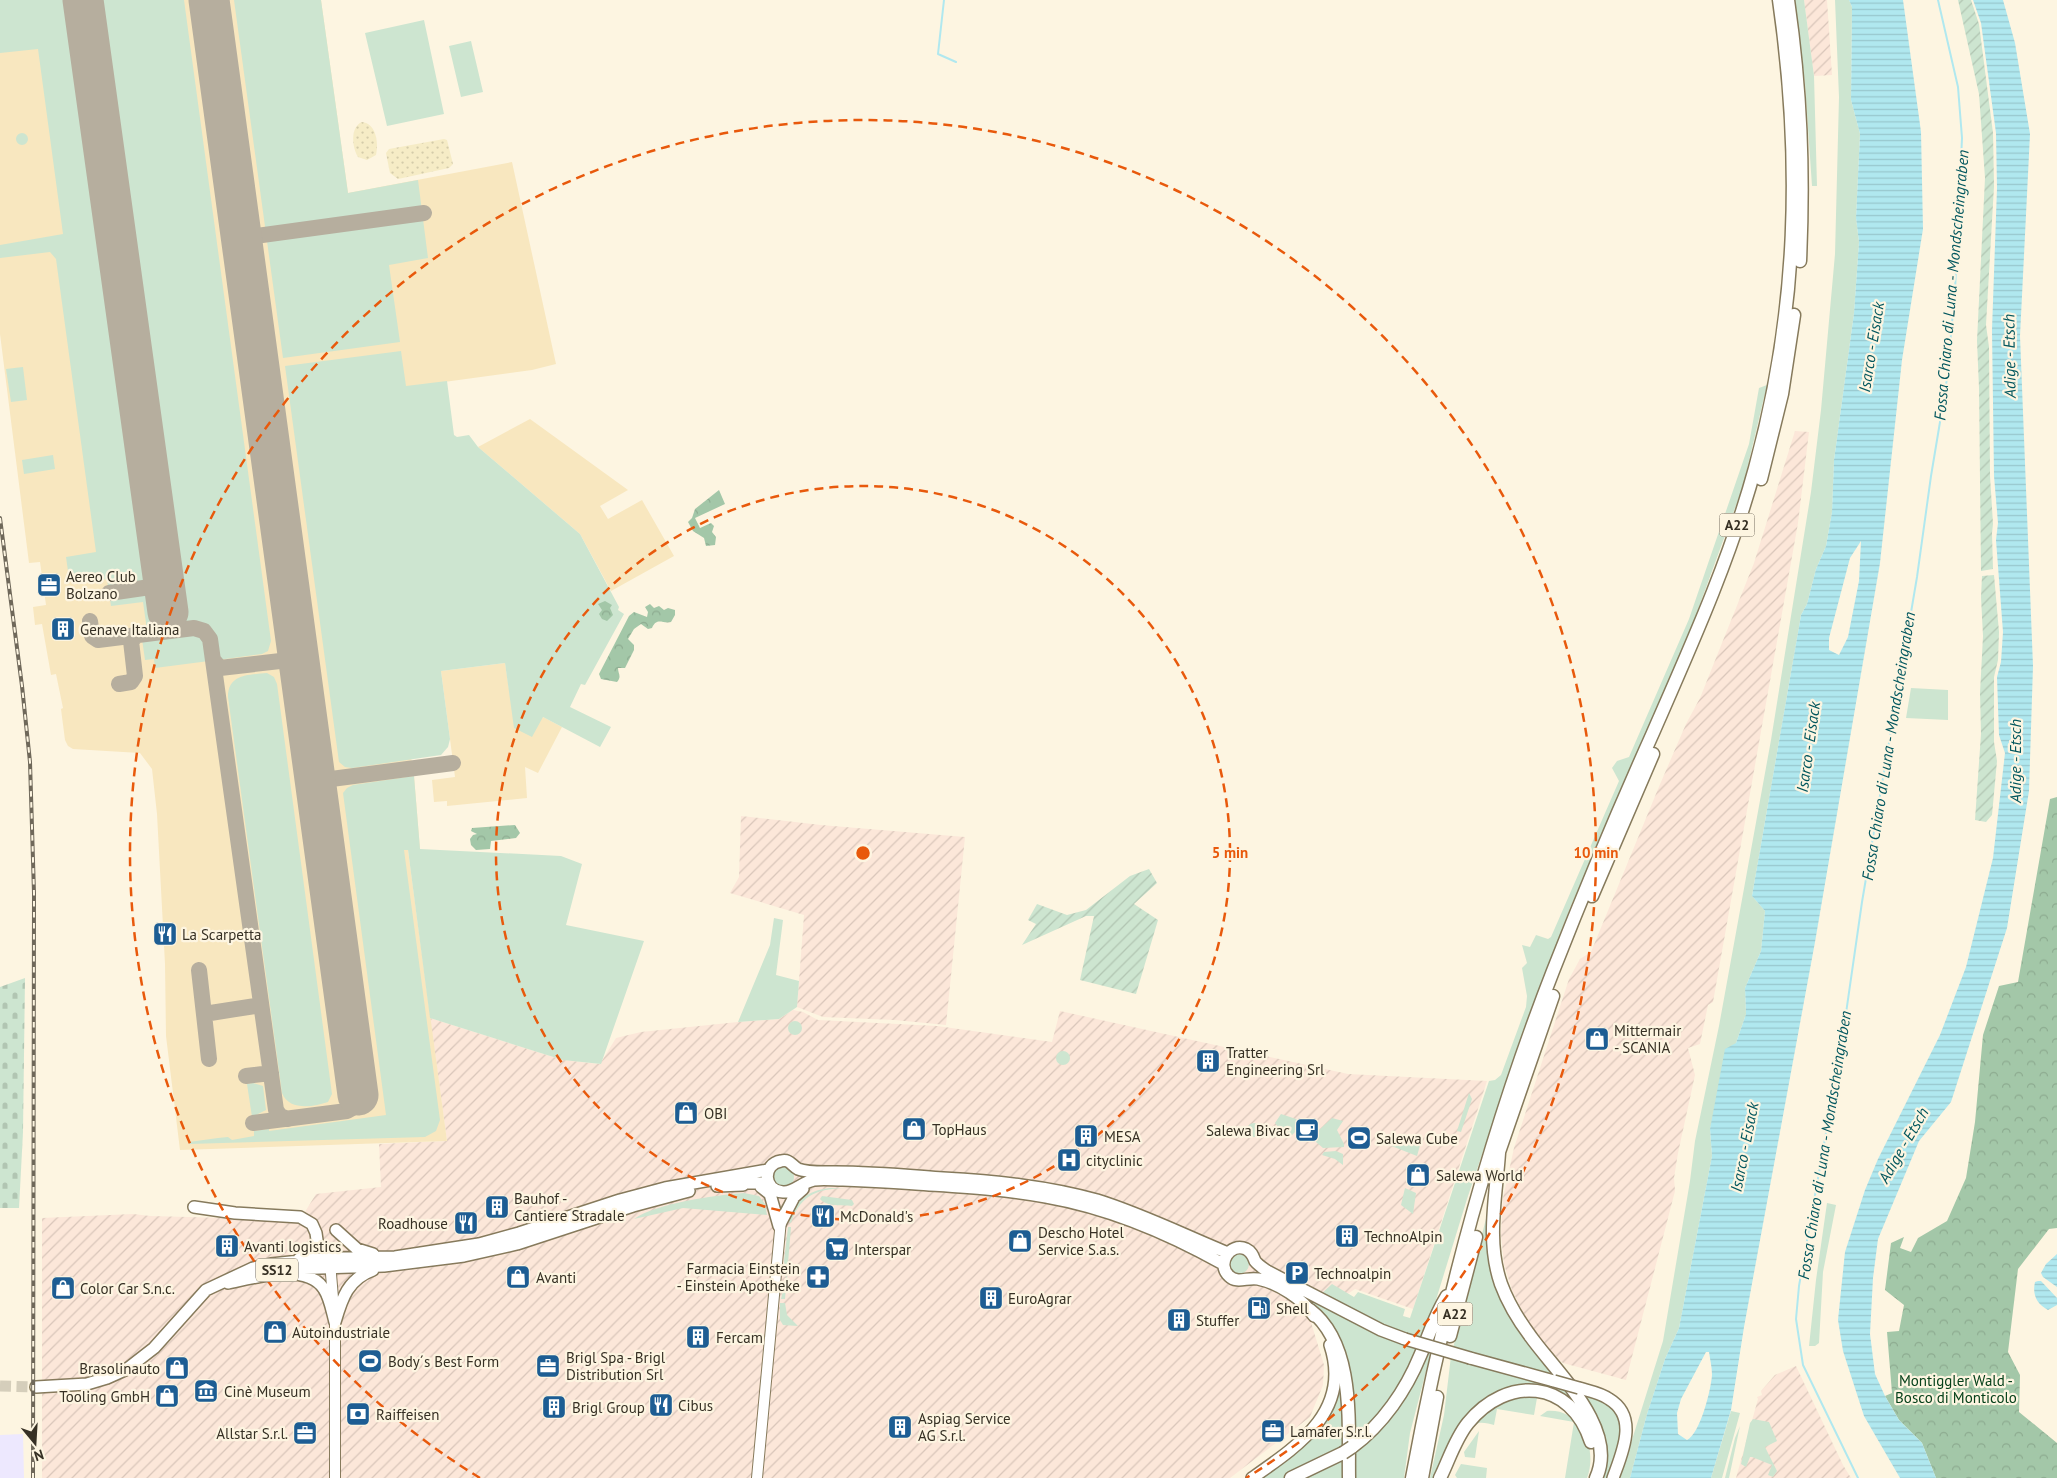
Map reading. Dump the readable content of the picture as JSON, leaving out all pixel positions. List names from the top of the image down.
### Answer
{
  "streets": {
    "highway": ["A22"],
    "main road": ["SS12"]
  },
  "water": ["Fossa Chiaro di Luna - Mondscheingraben", "Isarco - Eisack", "Adige - Etsch"],
  "parks": ["Montiggler Wald - Bosco di Monticolo"],
  "places": {
    "office": [
      "Aereo Club Bolzano",
      "Brigl Spa - Brigl Distribution Srl",
      "Lamafer S.r.l.",
      "Allstar S.r.l."
    ],
    "building": [
      "Genave Italiana",
      "Tratter Engineering Srl",
      "MESA",
      "Bauhof - Cantiere Stradale",
      "TechnoAlpin",
      "Avanti logistics",
      "EuroAgrar",
      "Stuffer",
      "Fercam",
      "Brigl Group",
      "Aspiag Service AG S.r.l."
    ],
    "restaurant": [
      "La Scarpetta",
      "McDonald's",
      "Roadhouse",
      "Cibus"
    ],
    "shop": [
      "Mittermair - SCANIA",
      "OBI",
      "TopHaus",
      "Salewa World",
      "Descho Hotel Service S.a.s.",
      "Avanti",
      "Color Car S.n.c.",
      "Autoindustriale",
      "Brasolinauto",
      "Tooling GmbH"
    ],
    "cafe": ["Salewa Bivac"],
    "sports": ["Salewa Cube", "Body´s Best Form"],
    "hospital": ["cityclinic"],
    "supermarket": ["Interspar"],
    "parking": ["Technoalpin"],
    "pharmacy": ["Farmacia Einstein - Einstein Apotheke"],
    "fuel station": ["Shell"],
    "museum": ["Cinè Museum"],
    "bank": ["Raiffeisen"]
  },
  "north": "bottom",
  "rings": ["5 min", "10 min"]
}
